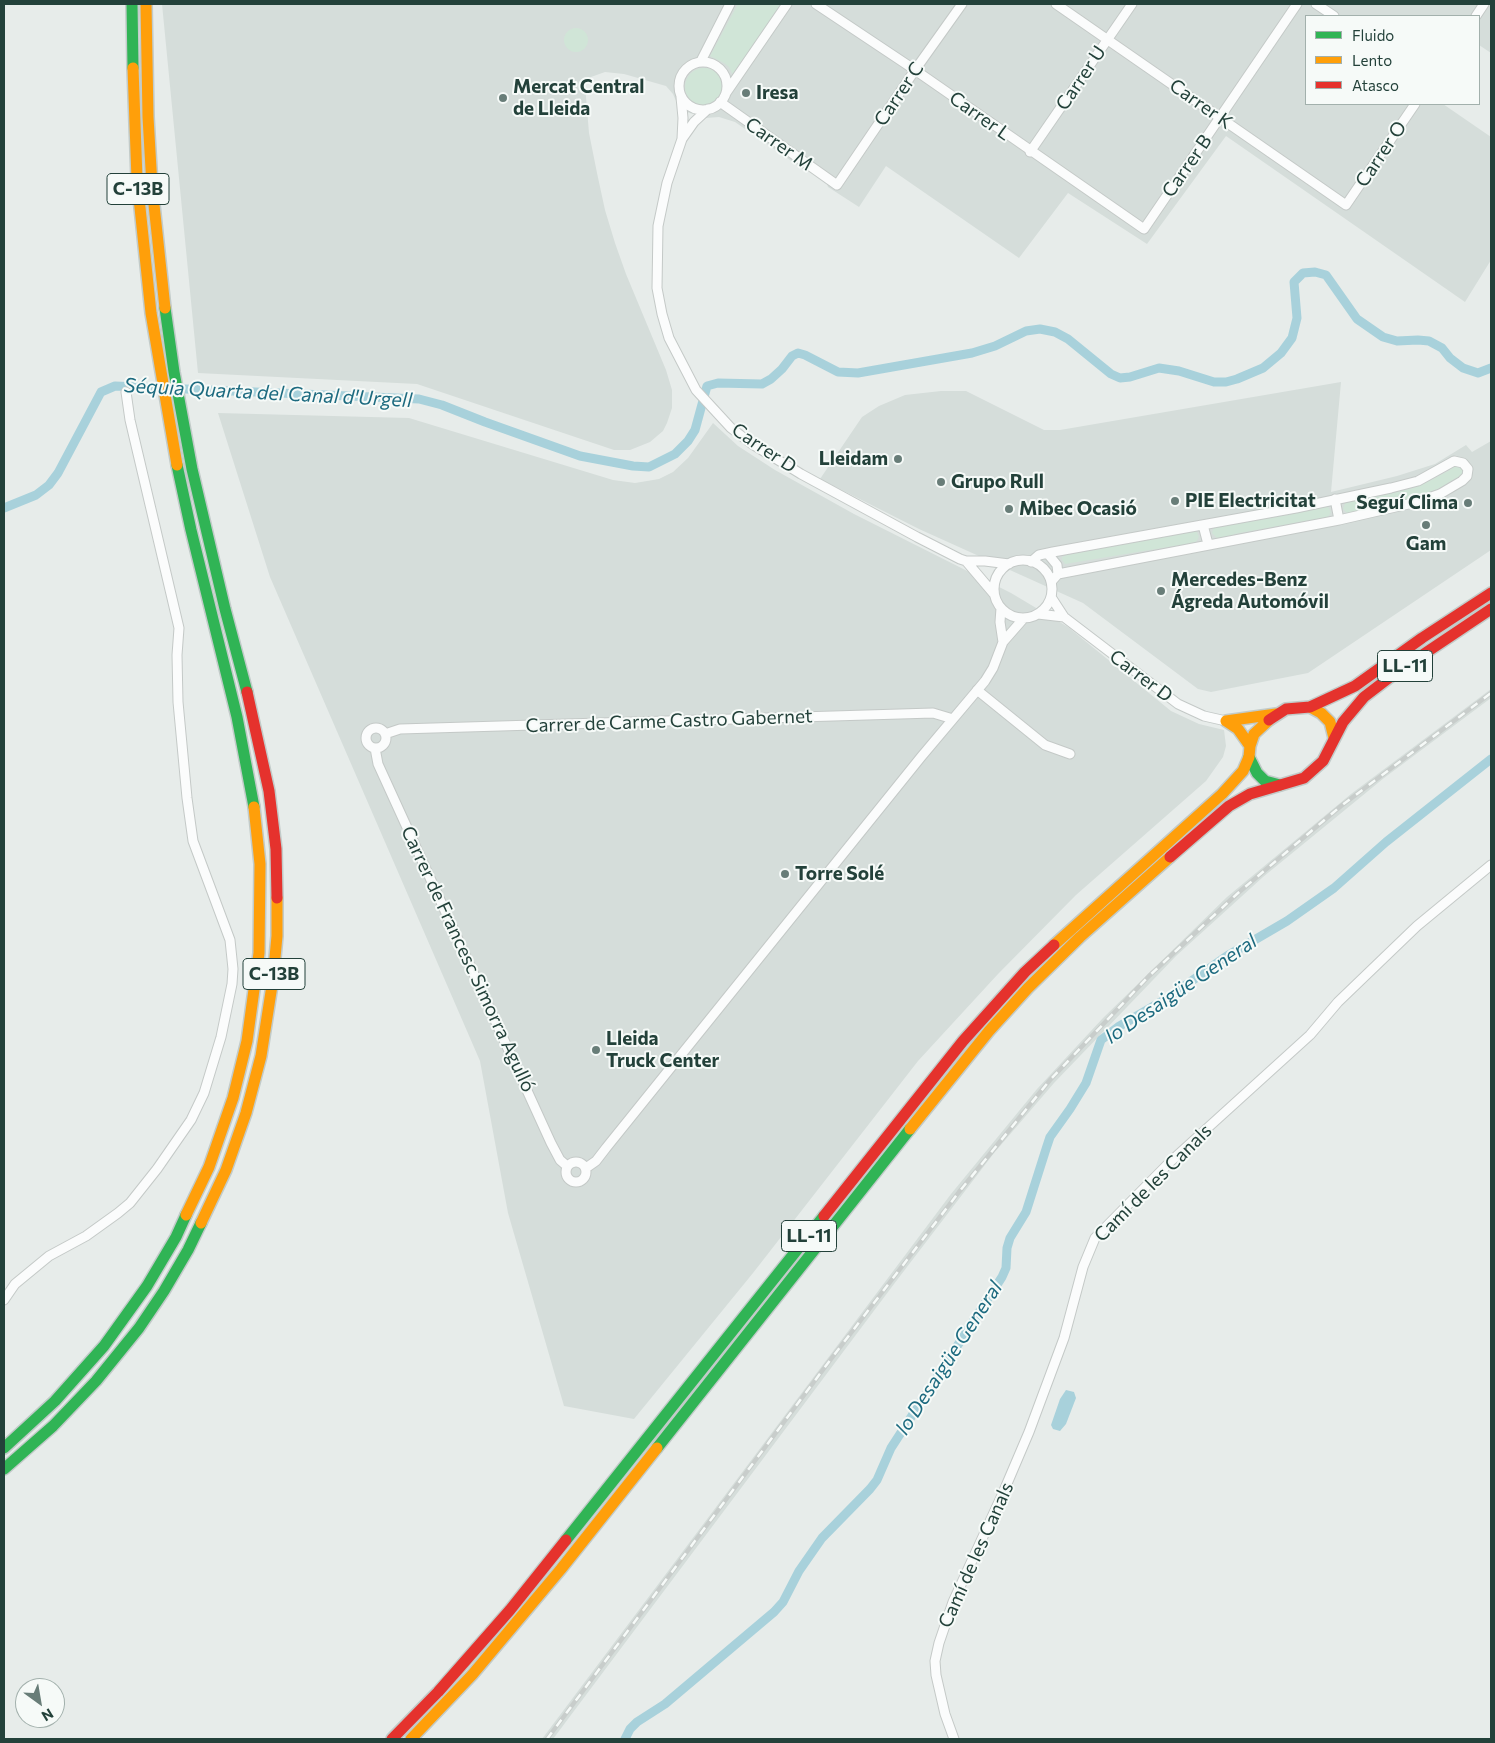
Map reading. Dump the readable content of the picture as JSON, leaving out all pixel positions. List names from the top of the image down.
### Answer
{
  "streets": {
    "highway": ["C-13B", "LL-11"],
    "street": [
      "Carrer U",
      "Carrer C",
      "Carrer K",
      "Carrer L",
      "Carrer M",
      "Carrer O",
      "Carrer B",
      "Carrer D",
      "Carrer de Carme Castro Gabernet",
      "Carrer de Francesc Simorra Agulló",
      "Camí de les Canals"
    ]
  },
  "crossings": [
    ["Carrer U", "Carrer K"],
    ["Carrer U", "Carrer L"],
    ["Carrer C", "Carrer L"],
    ["Carrer C", "Carrer M"],
    ["Carrer K", "Carrer O"],
    ["Carrer K", "Carrer B"],
    ["Carrer L", "Carrer B"],
    ["Carrer M", "Carrer D"],
    ["Carrer de Carme Castro Gabernet", "Carrer de Francesc Simorra Agulló"]
  ],
  "water": ["Séquia Quarta del Canal d'Urgell", "lo Desaigüe General"],
  "places": [
    "Iresa",
    "Mercat Central de Lleida",
    "Lleidam",
    "Grupo Rull",
    "PIE Electricitat",
    "Seguí Clima",
    "Mibec Ocasió",
    "Gam",
    "Mercedes-Benz Ágreda Automóvil",
    "Torre Solé",
    "Lleida Truck Center"
  ],
  "legend": ["Fluido", "Lento", "Atasco"],
  "north": "bottom right"
}
